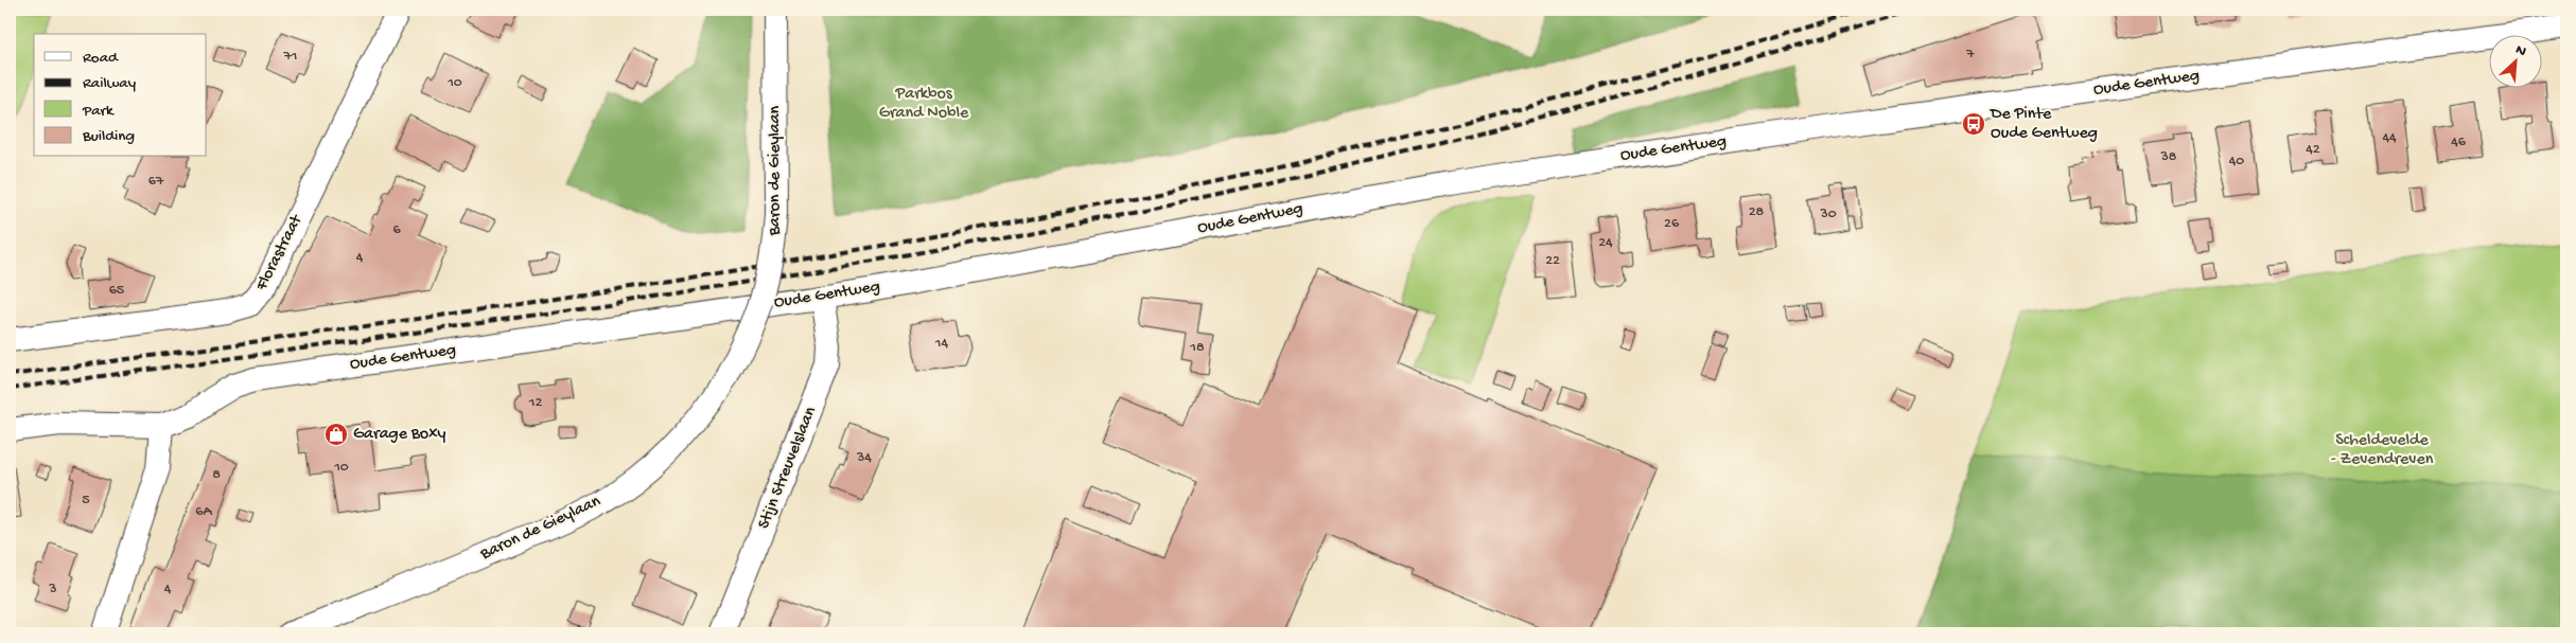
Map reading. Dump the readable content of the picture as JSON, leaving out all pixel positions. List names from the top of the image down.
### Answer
{
  "streets": {
    "street": [
      "Oude Gentweg",
      "Baron de Gieylaan",
      "Florastraat",
      "Stijn Streuvelslaan"
    ]
  },
  "crossings": [
    ["Oude Gentweg", "Stijn Streuvelslaan"]
  ],
  "parks": ["Parkbos Grand Noble", "Scheldevelde - Zevendreven"],
  "places": {
    "bus stop": ["De Pinte Oude Gentweg"],
    "shop": ["Garage Boxy"]
  },
  "house_numbers": [
    "7",
    "71",
    "10",
    "44",
    "46",
    "42",
    "38",
    "40",
    "67",
    "28",
    "30",
    "26",
    "6",
    "24",
    "4",
    "22",
    "65",
    "14",
    "18",
    "12",
    "34",
    "10",
    "8",
    "5",
    "6A",
    "3",
    "4"
  ],
  "legend": [
    "Road",
    "Railway",
    "Park",
    "Building"
  ],
  "north": "top right"
}
